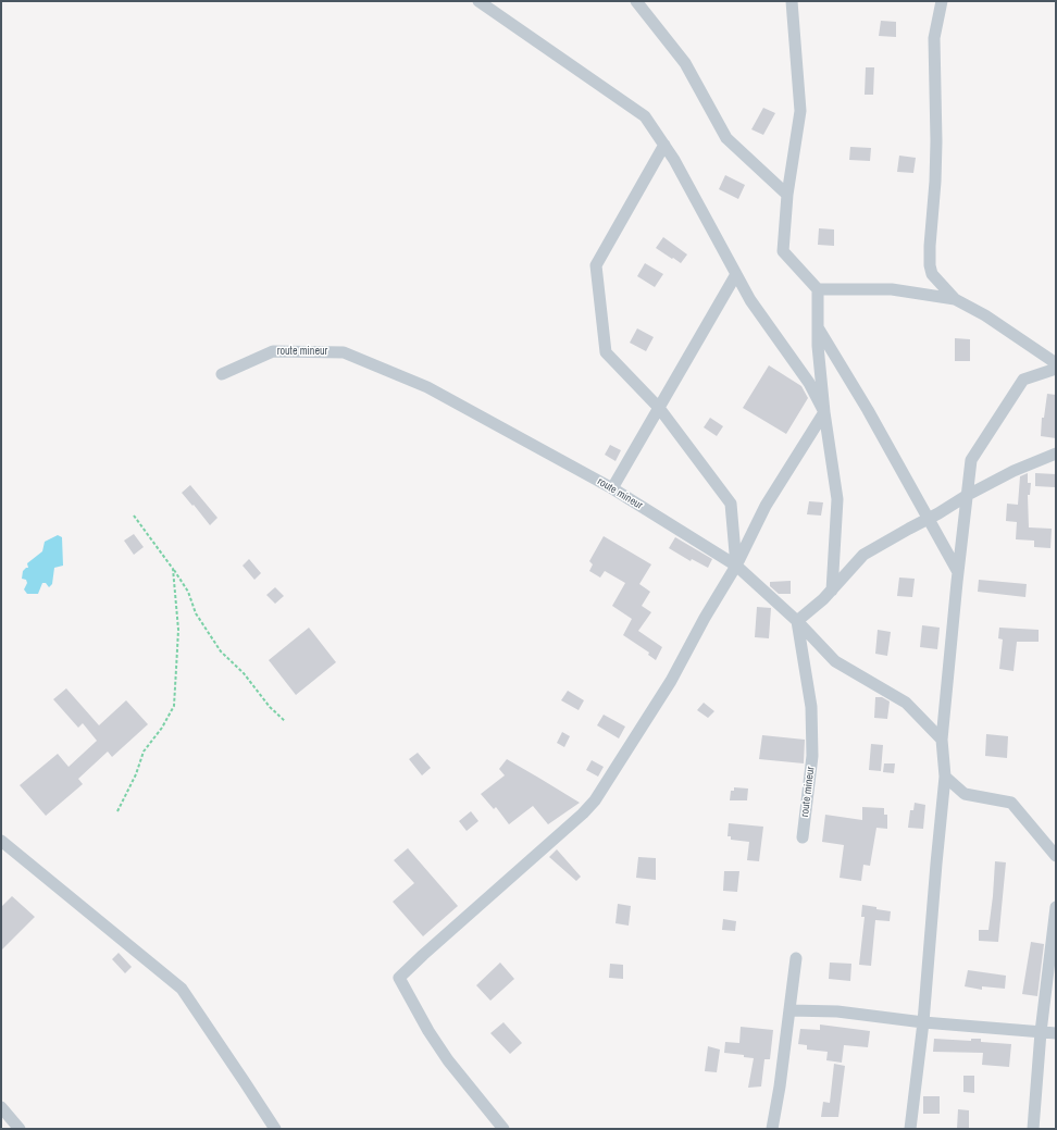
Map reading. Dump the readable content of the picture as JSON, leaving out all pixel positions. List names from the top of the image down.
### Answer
{
  "streets": {
    "street": ["route mineur"]
  }
}
